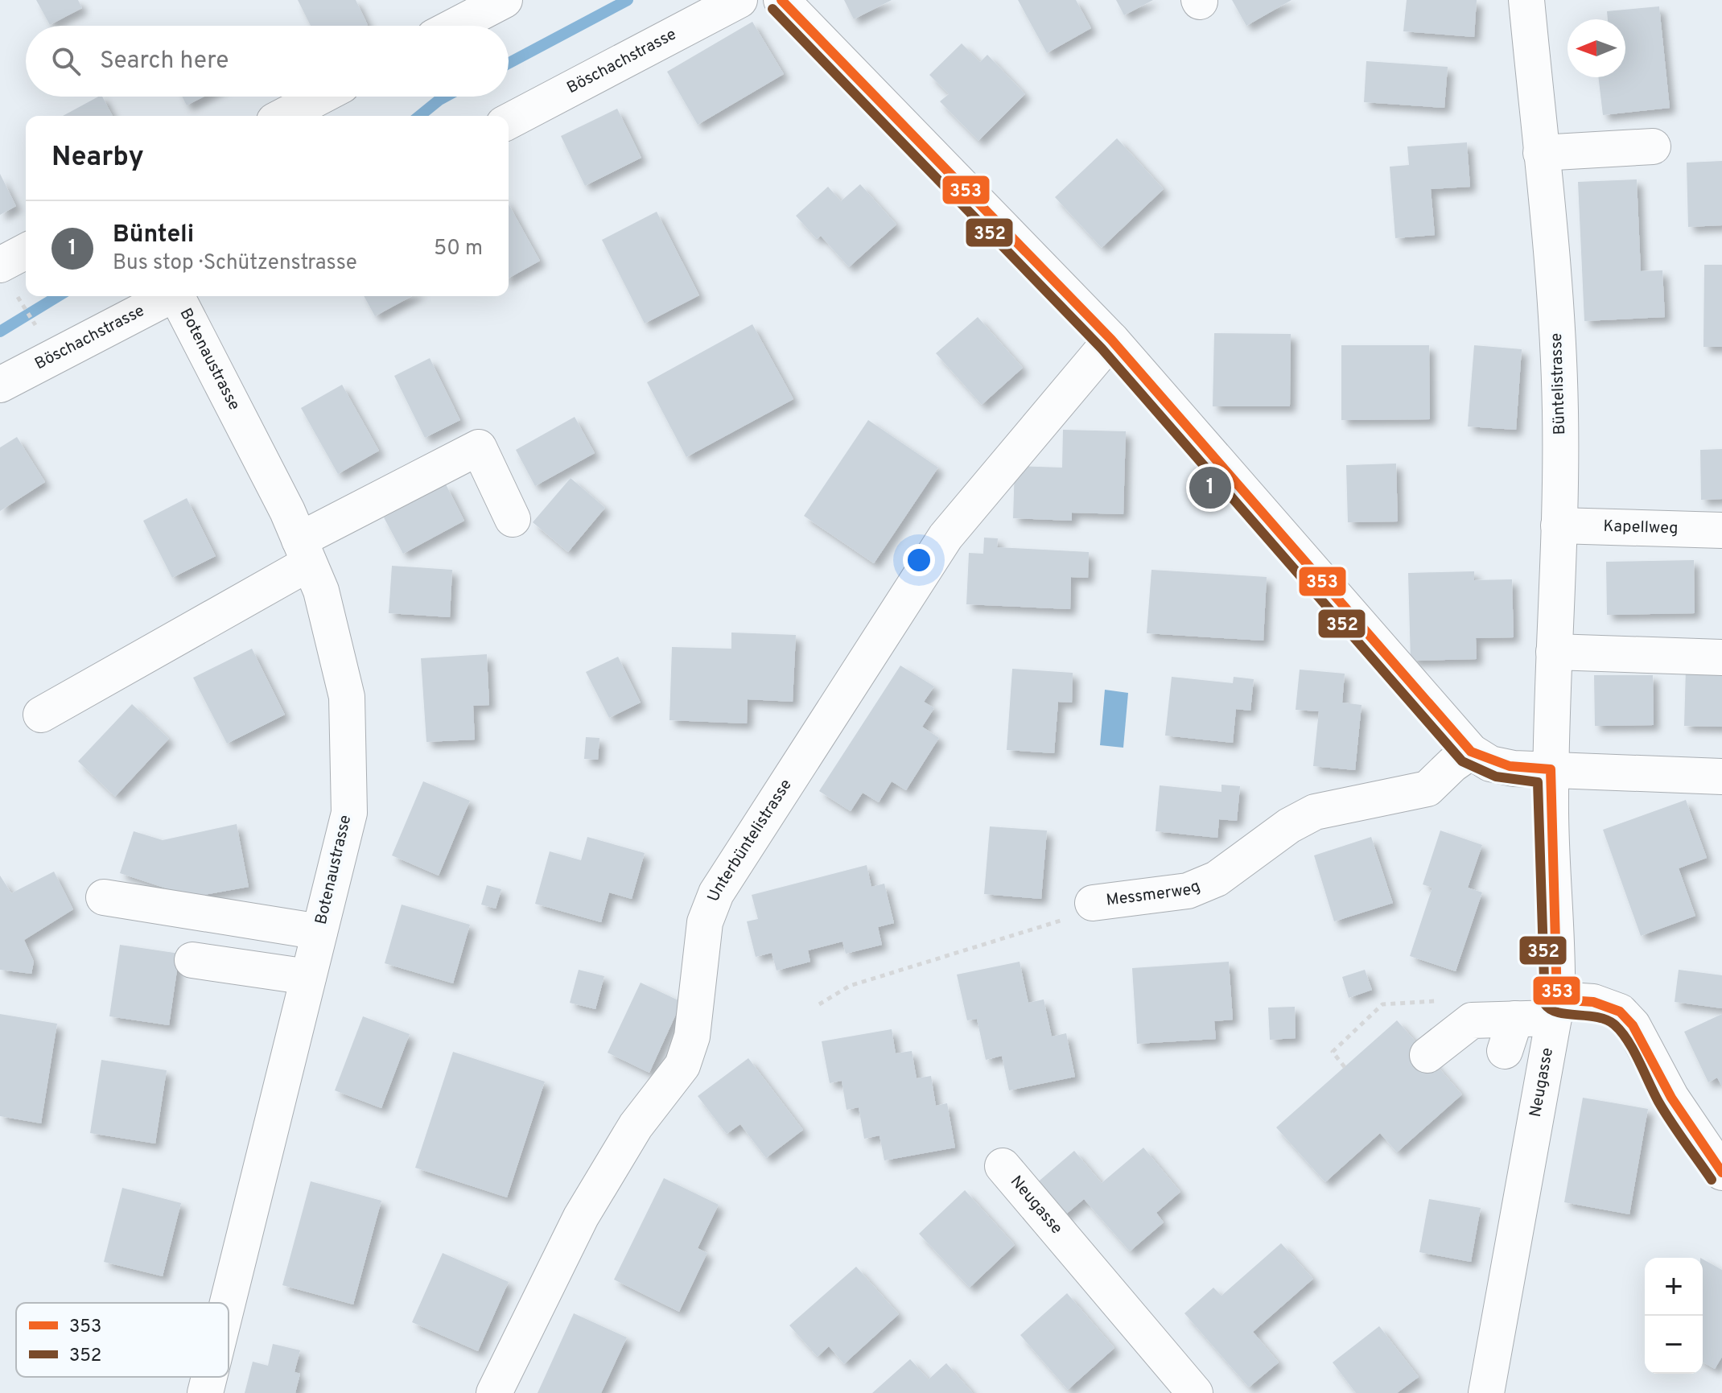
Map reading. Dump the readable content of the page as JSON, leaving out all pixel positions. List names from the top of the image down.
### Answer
{
  "streets": {
    "street": [
      "Böschachstrasse",
      "Botenaustrasse",
      "Büntelistrasse",
      "Kapellweg",
      "Unterbüntelistrasse",
      "Messmerweg",
      "Neugasse"
    ]
  },
  "crossings": [
    ["Büntelistrasse", "Kapellweg"],
    ["Büntelistrasse", "Neugasse"]
  ],
  "lines": ["transit line 353", "transit line 352"],
  "legend": ["353", "352"],
  "north": "left",
  "page": {
    "search": "Search here",
    "heading": "Nearby",
    "list": [
      {
        "mark": "1",
        "name": "Bünteli",
        "note": "Bus stop · Schützenstrasse",
        "value": "50 m"
      }
    ],
    "pins": "1",
    "map_buttons": ["+", "−"]
  }
}
